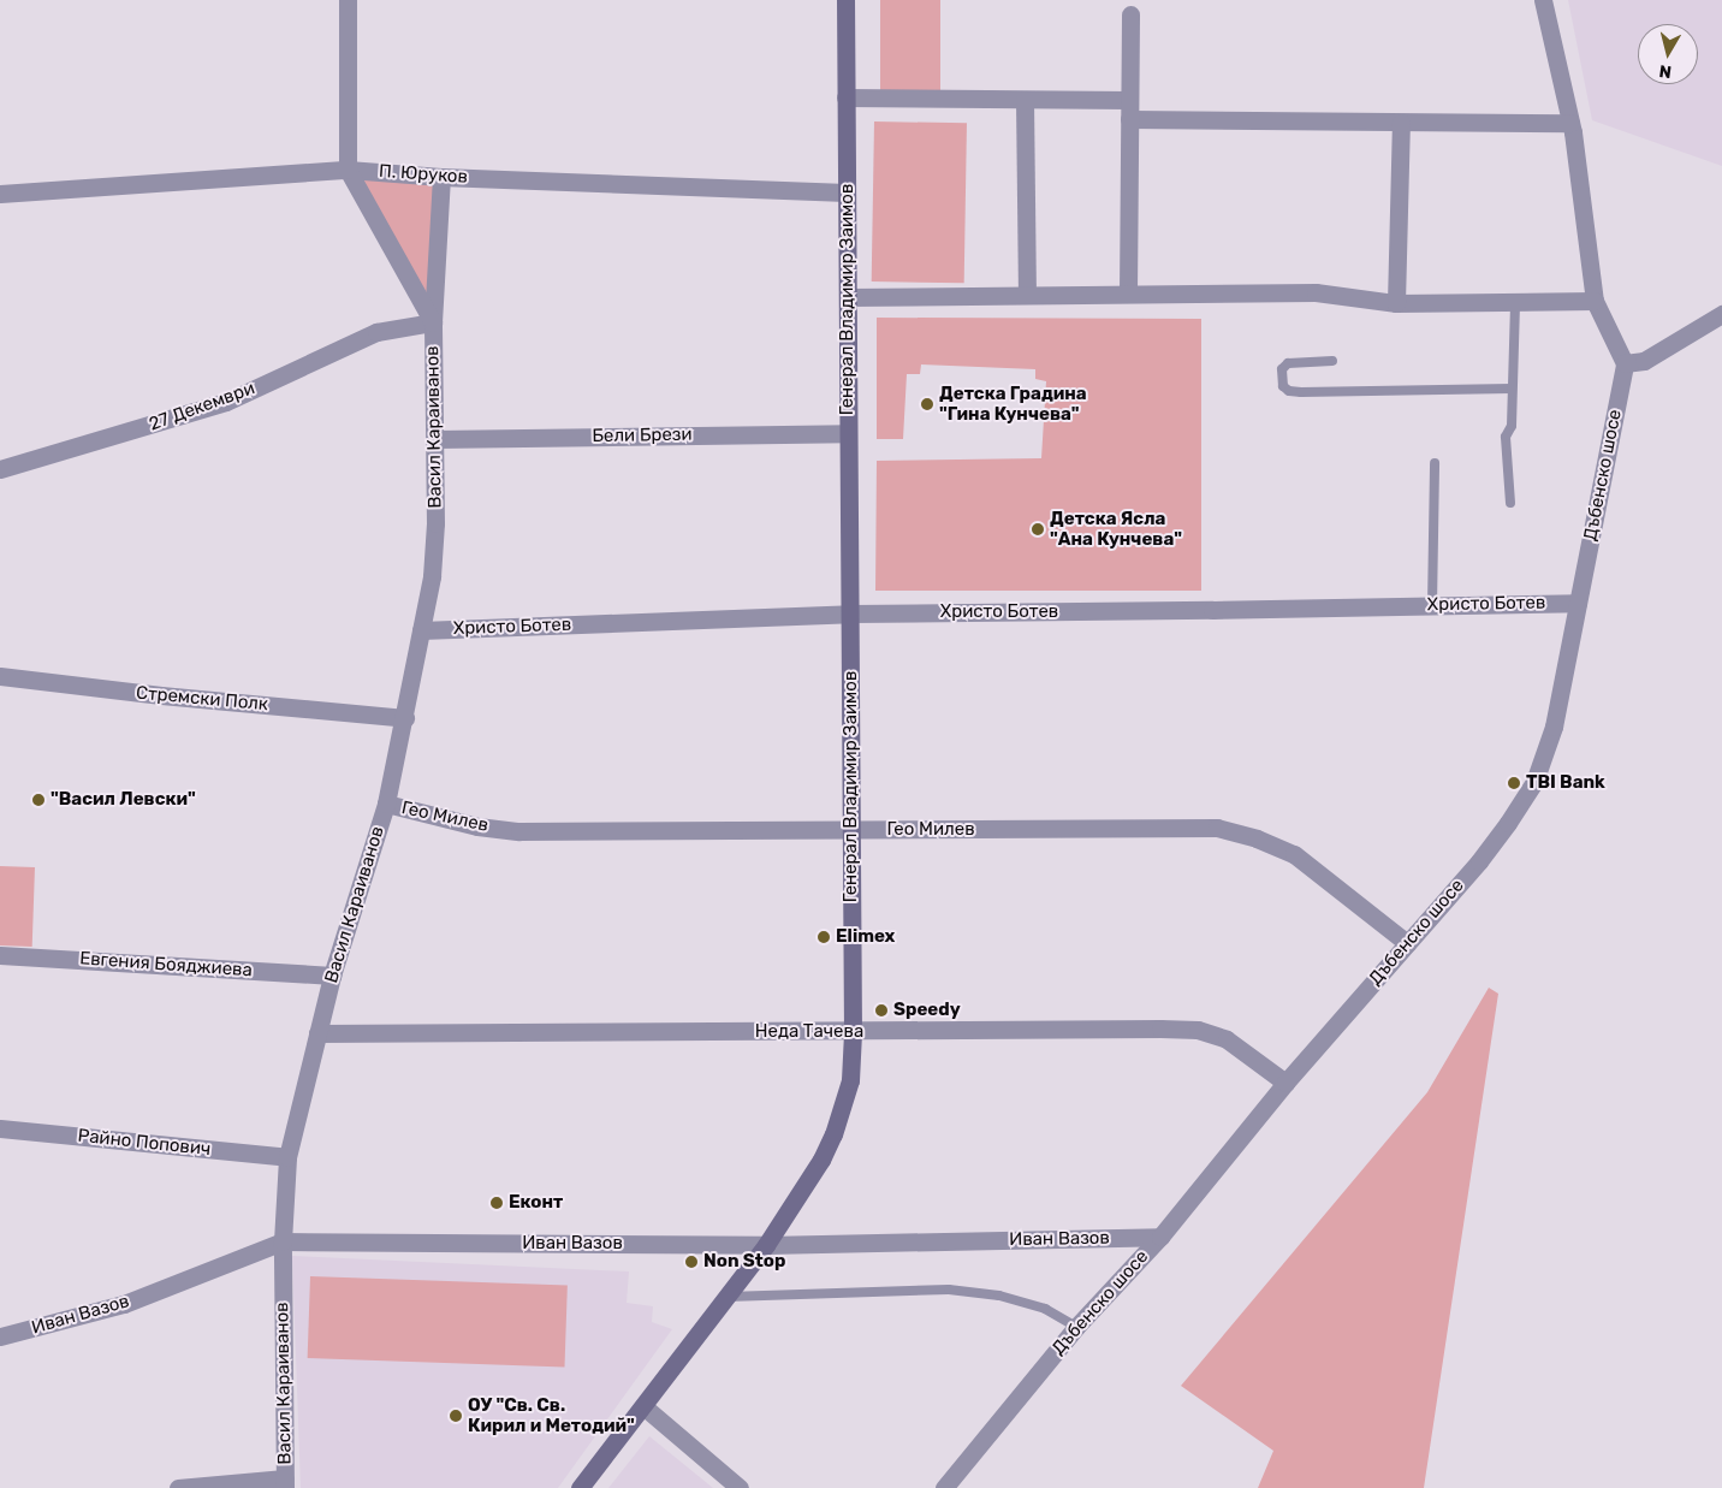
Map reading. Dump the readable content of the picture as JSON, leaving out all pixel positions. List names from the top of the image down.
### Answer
{
  "streets": {
    "street": [
      "П. Юруков",
      "Генерал Владимир Заимов",
      "27 Декември",
      "Васил Караиванов",
      "Бели Брези",
      "Дъбенско шосе",
      "Христо Ботев",
      "Стремски Полк",
      "Гео Милев",
      "Евгения Бояджиева",
      "Неда Тачева",
      "Райно Попович",
      "Иван Вазов"
    ]
  },
  "crossings": [
    ["П. Юруков", "Генерал Владимир Заимов"],
    ["П. Юруков", "Васил Караиванов"],
    ["Генерал Владимир Заимов", "Бели Брези"],
    ["Генерал Владимир Заимов", "Христо Ботев"],
    ["Генерал Владимир Заимов", "Гео Милев"],
    ["Генерал Владимир Заимов", "Неда Тачева"],
    ["Генерал Владимир Заимов", "Иван Вазов"],
    ["27 Декември", "Васил Караиванов"],
    ["Васил Караиванов", "Бели Брези"],
    ["Васил Караиванов", "Христо Ботев"],
    ["Васил Караиванов", "Стремски Полк"],
    ["Васил Караиванов", "Гео Милев"],
    ["Васил Караиванов", "Евгения Бояджиева"],
    ["Васил Караиванов", "Неда Тачева"],
    ["Васил Караиванов", "Райно Попович"],
    ["Васил Караиванов", "Иван Вазов"],
    ["Дъбенско шосе", "Христо Ботев"],
    ["Дъбенско шосе", "Гео Милев"],
    ["Дъбенско шосе", "Неда Тачева"],
    ["Дъбенско шосе", "Иван Вазов"]
  ],
  "places": [
    "Детска Градина \"Гина Кунчева\"",
    "Детска Ясла \"Ана Кунчева\"",
    "TBI Bank",
    "\"Васил Левски\"",
    "Elimex",
    "Speedy",
    "Еконт",
    "Non Stop",
    "ОУ \"Св. Св. Кирил и Методий\""
  ],
  "north": "bottom"
}
